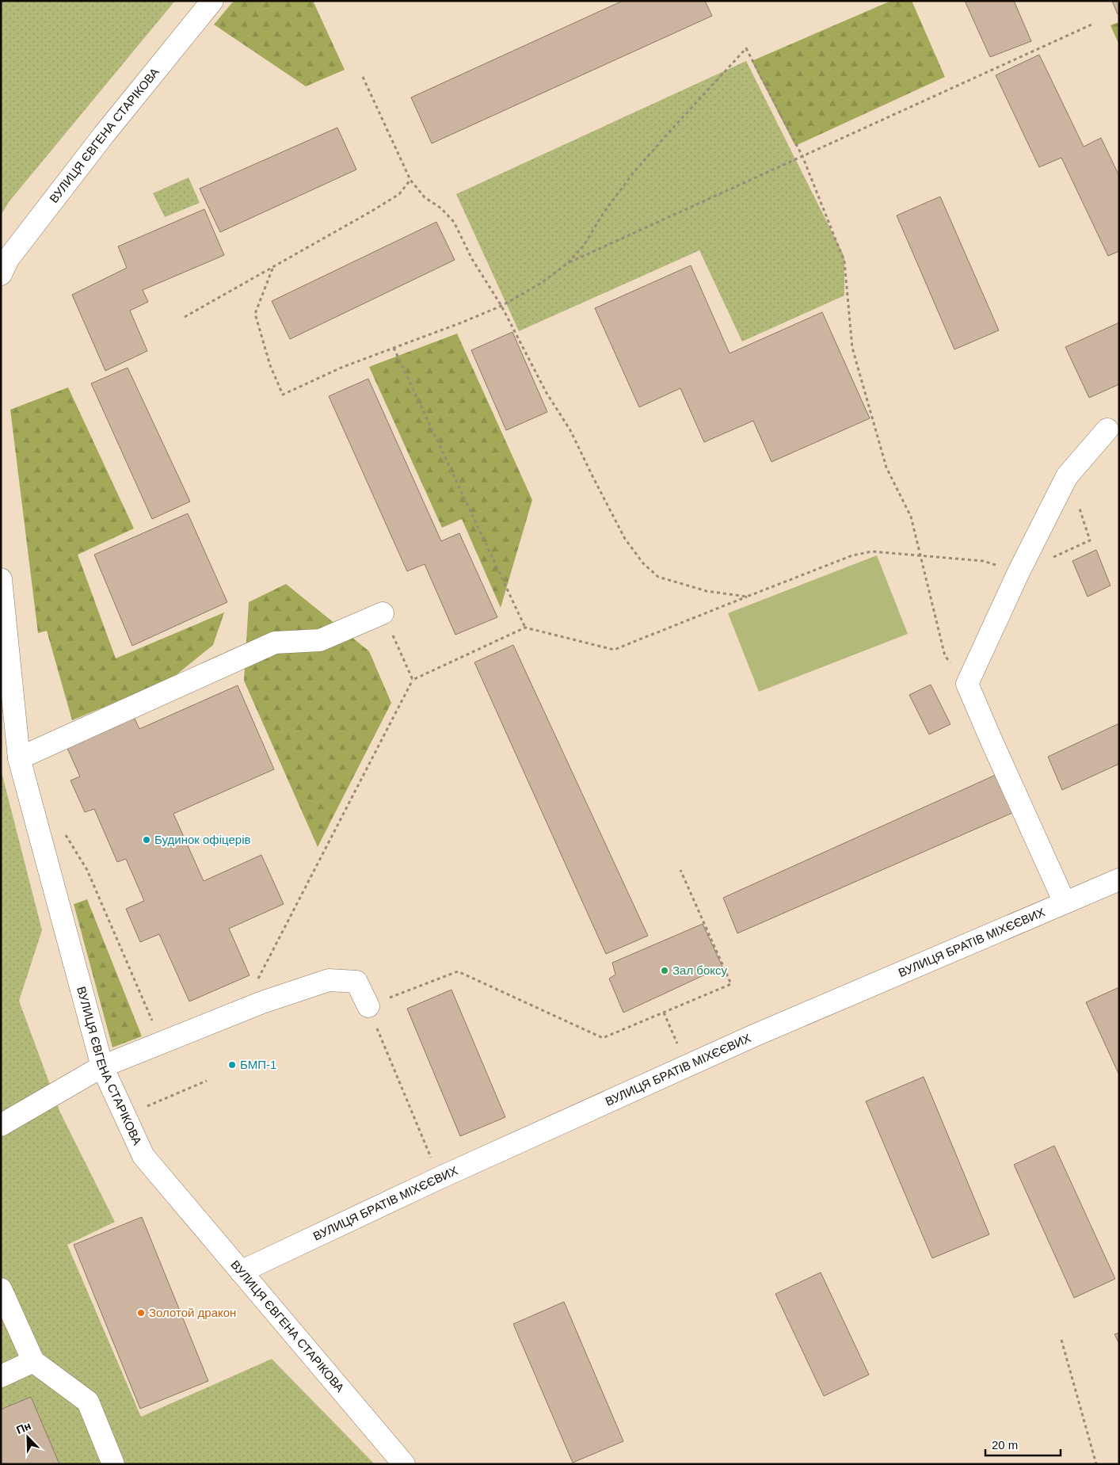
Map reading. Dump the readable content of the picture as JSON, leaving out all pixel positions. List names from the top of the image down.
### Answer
{
  "streets": {
    "street": ["ВУЛИЦЯ ЄВГЕНА СТАРІКОВА", "ВУЛИЦЯ БРАТІВ МІХЄЄВИХ"]
  },
  "crossings": [
    ["ВУЛИЦЯ ЄВГЕНА СТАРІКОВА", "ВУЛИЦЯ БРАТІВ МІХЄЄВИХ"]
  ],
  "places": [
    "Будинок офіцерів",
    "Зал боксу",
    "БМП-1",
    "Золотой дракон"
  ],
  "scale_bar": "20 m",
  "north": "top left"
}
